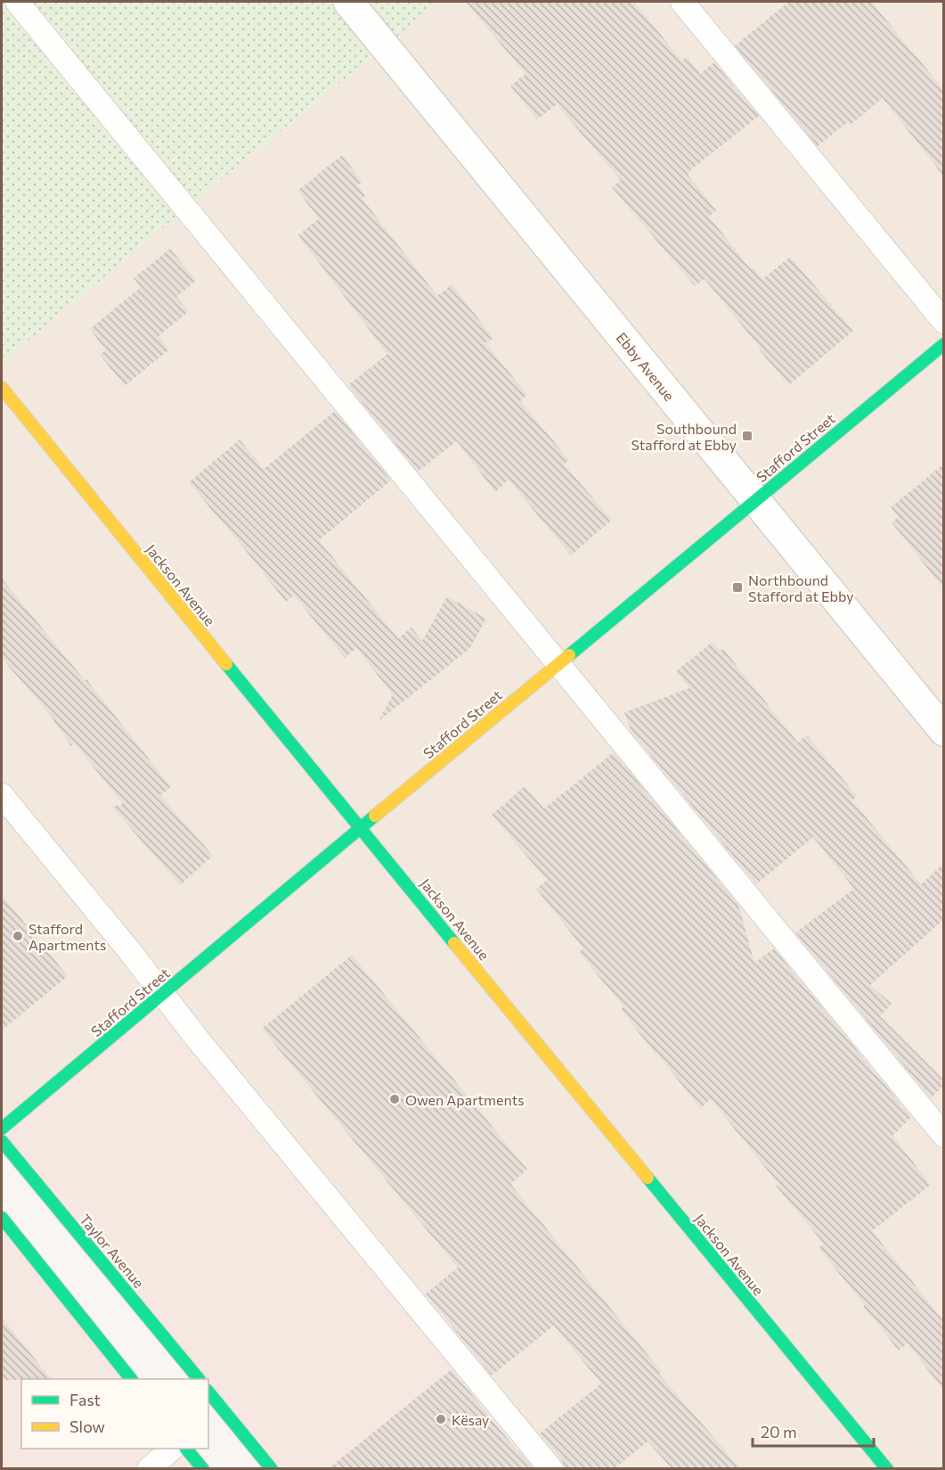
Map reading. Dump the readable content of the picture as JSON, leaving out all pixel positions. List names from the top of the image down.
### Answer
{
  "streets": {
    "street": [
      "Ebby Avenue",
      "Stafford Street",
      "Jackson Avenue",
      "Taylor Avenue"
    ]
  },
  "crossings": [
    ["Ebby Avenue", "Stafford Street"],
    ["Stafford Street", "Jackson Avenue"]
  ],
  "places": {
    "transit": ["Southbound Stafford at Ebby", "Northbound Stafford at Ebby"],
    "other": ["Stafford Apartments", "Owen Apartments", "Kësay"]
  },
  "legend": ["Fast", "Slow"],
  "scale_bar": "20 m"
}
